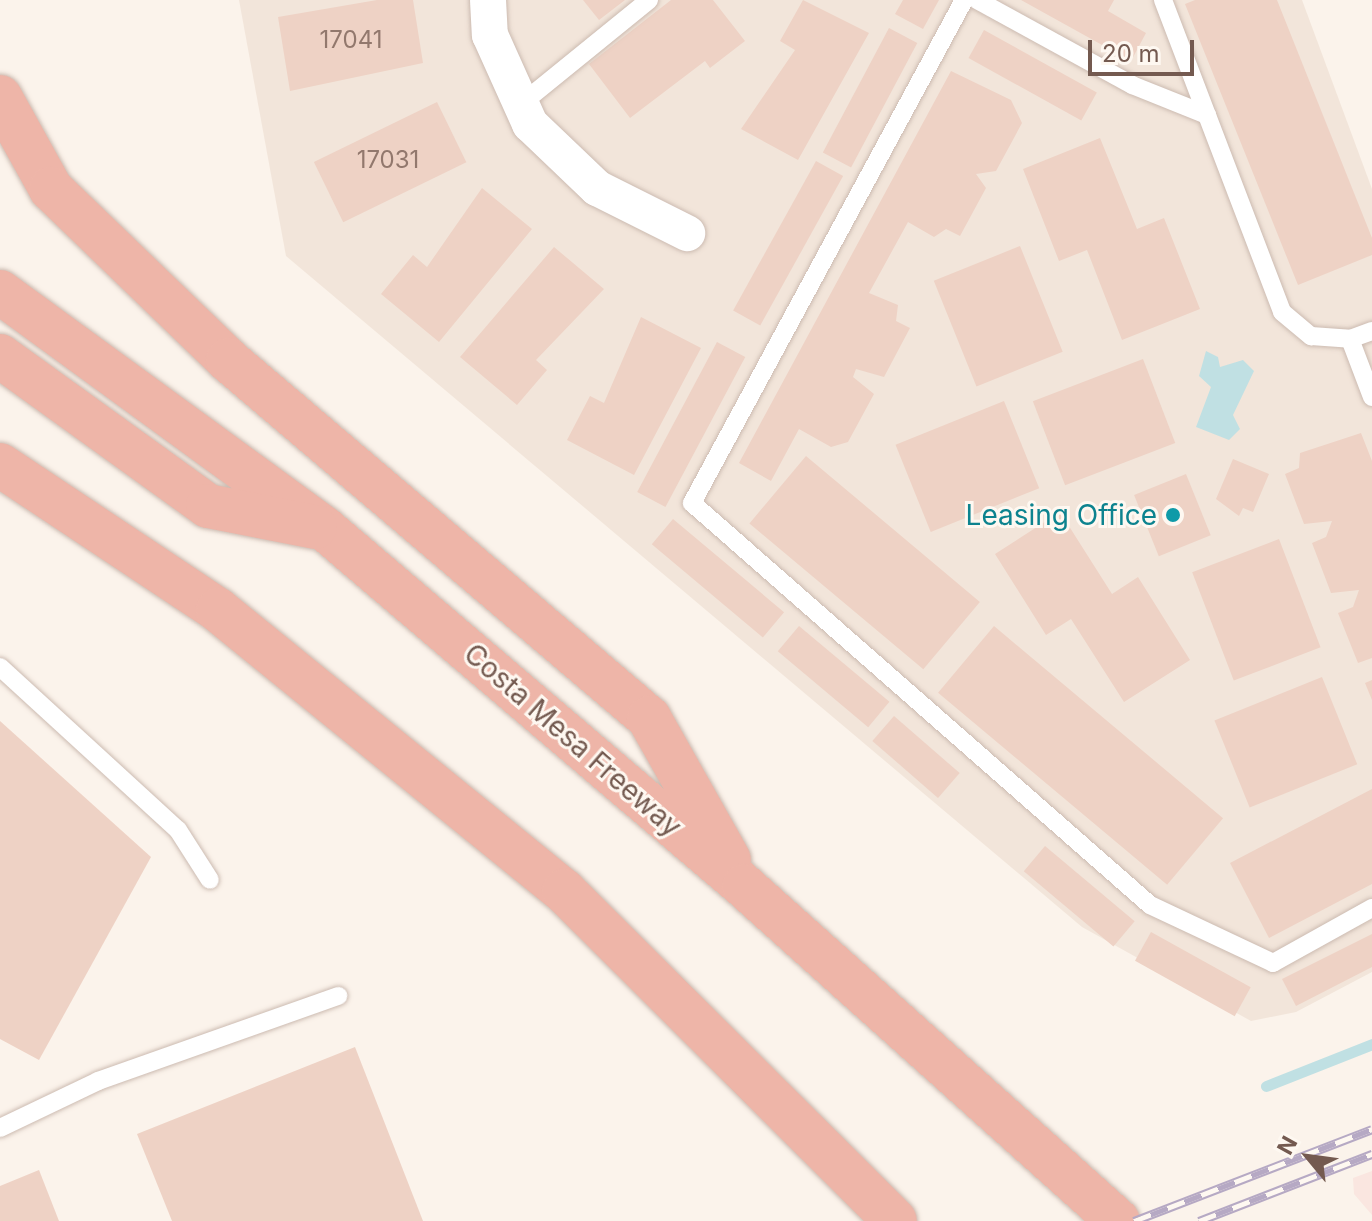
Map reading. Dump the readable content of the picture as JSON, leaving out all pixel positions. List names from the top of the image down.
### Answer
{
  "streets": {
    "highway": ["Costa Mesa Freeway"]
  },
  "places": ["Leasing Office"],
  "house_numbers": ["17041", "17031"],
  "scale_bar": "20 m",
  "north": "top left"
}
